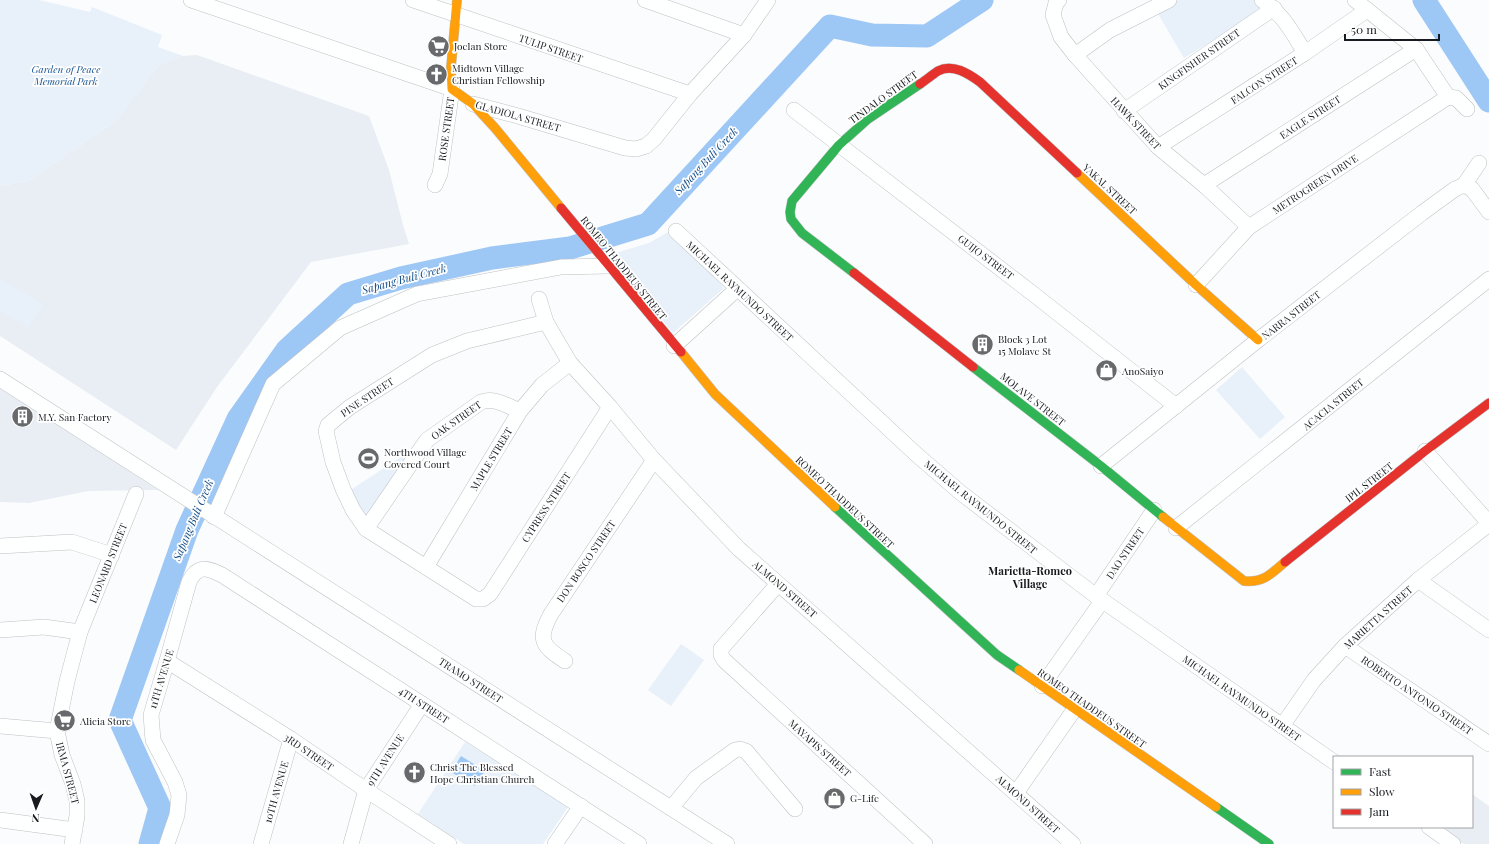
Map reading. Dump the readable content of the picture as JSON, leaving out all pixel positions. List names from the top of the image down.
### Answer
{
  "streets": {
    "street": [
      "TULIP STREET",
      "KINGFISHER STREET",
      "FALCON STREET",
      "TINDALO STREET",
      "GLADIOLA STREET",
      "EAGLE STREET",
      "HAWK STREET",
      "ROSE STREET",
      "METROGREEN DRIVE",
      "YAKAL STREET",
      "GUIJO STREET",
      "ROMEO THADDEUS STREET",
      "MICHAEL RAYMUNDO STREET",
      "NARRA STREET",
      "PINE STREET",
      "MOLAVE STREET",
      "ACACIA STREET",
      "OAK STREET",
      "MAPLE STREET",
      "IPIL STREET",
      "CYPRESS STREET",
      "DAO STREET",
      "DON BOSCO STREET",
      "LEONARD STREET",
      "ALMOND STREET",
      "MARIETTA STREET",
      "11TH AVENUE",
      "TRAMO STREET",
      "ROBERTO ANTONIO STREET",
      "4TH STREET",
      "MAYAPIS STREET",
      "3RD STREET",
      "9TH AVENUE",
      "IRMA STREET",
      "10TH AVENUE"
    ]
  },
  "crossings": [
    ["TULIP STREET", "GLADIOLA STREET"],
    ["TULIP STREET", "ROSE STREET"],
    ["KINGFISHER STREET", "HAWK STREET"],
    ["FALCON STREET", "HAWK STREET"],
    ["TINDALO STREET", "YAKAL STREET"],
    ["TINDALO STREET", "GUIJO STREET"],
    ["TINDALO STREET", "MOLAVE STREET"],
    ["GLADIOLA STREET", "ROSE STREET"],
    ["GLADIOLA STREET", "ROMEO THADDEUS STREET"],
    ["EAGLE STREET", "HAWK STREET"],
    ["HAWK STREET", "METROGREEN DRIVE"],
    ["METROGREEN DRIVE", "YAKAL STREET"],
    ["YAKAL STREET", "NARRA STREET"],
    ["GUIJO STREET", "NARRA STREET"],
    ["ROMEO THADDEUS STREET", "DAO STREET"],
    ["MICHAEL RAYMUNDO STREET", "DAO STREET"],
    ["MICHAEL RAYMUNDO STREET", "MARIETTA STREET"],
    ["NARRA STREET", "MOLAVE STREET"],
    ["PINE STREET", "OAK STREET"],
    ["PINE STREET", "MAPLE STREET"],
    ["PINE STREET", "CYPRESS STREET"],
    ["PINE STREET", "ALMOND STREET"],
    ["MOLAVE STREET", "ACACIA STREET"],
    ["MOLAVE STREET", "IPIL STREET"],
    ["MOLAVE STREET", "DAO STREET"],
    ["OAK STREET", "MAPLE STREET"],
    ["MAPLE STREET", "ALMOND STREET"],
    ["CYPRESS STREET", "ALMOND STREET"],
    ["DON BOSCO STREET", "ALMOND STREET"],
    ["LEONARD STREET", "IRMA STREET"],
    ["ALMOND STREET", "MAYAPIS STREET"],
    ["MARIETTA STREET", "ROBERTO ANTONIO STREET"],
    ["11TH AVENUE", "4TH STREET"],
    ["11TH AVENUE", "3RD STREET"],
    ["4TH STREET", "9TH AVENUE"],
    ["3RD STREET", "9TH AVENUE"],
    ["3RD STREET", "10TH AVENUE"]
  ],
  "districts": ["Marietta-Romeo Village"],
  "water": ["Sapang Buli Creek"],
  "parks": ["Garden of Peace Memorial Park"],
  "places": {
    "supermarket": ["Joelan Store", "Alicia Store"],
    "church": ["Midtown Village Christian Fellowship", "Christ The Blessed Hope Christian Church"],
    "building": ["Block 3 Lot 15 Molave St", "M.Y. San Factory"],
    "shop": ["AnoSaiyo", "G-Life"],
    "sports": ["Northwood Village Covered Court"]
  },
  "legend": ["Fast", "Slow", "Jam"],
  "scale_bar": "50 m",
  "north": "bottom"
}
